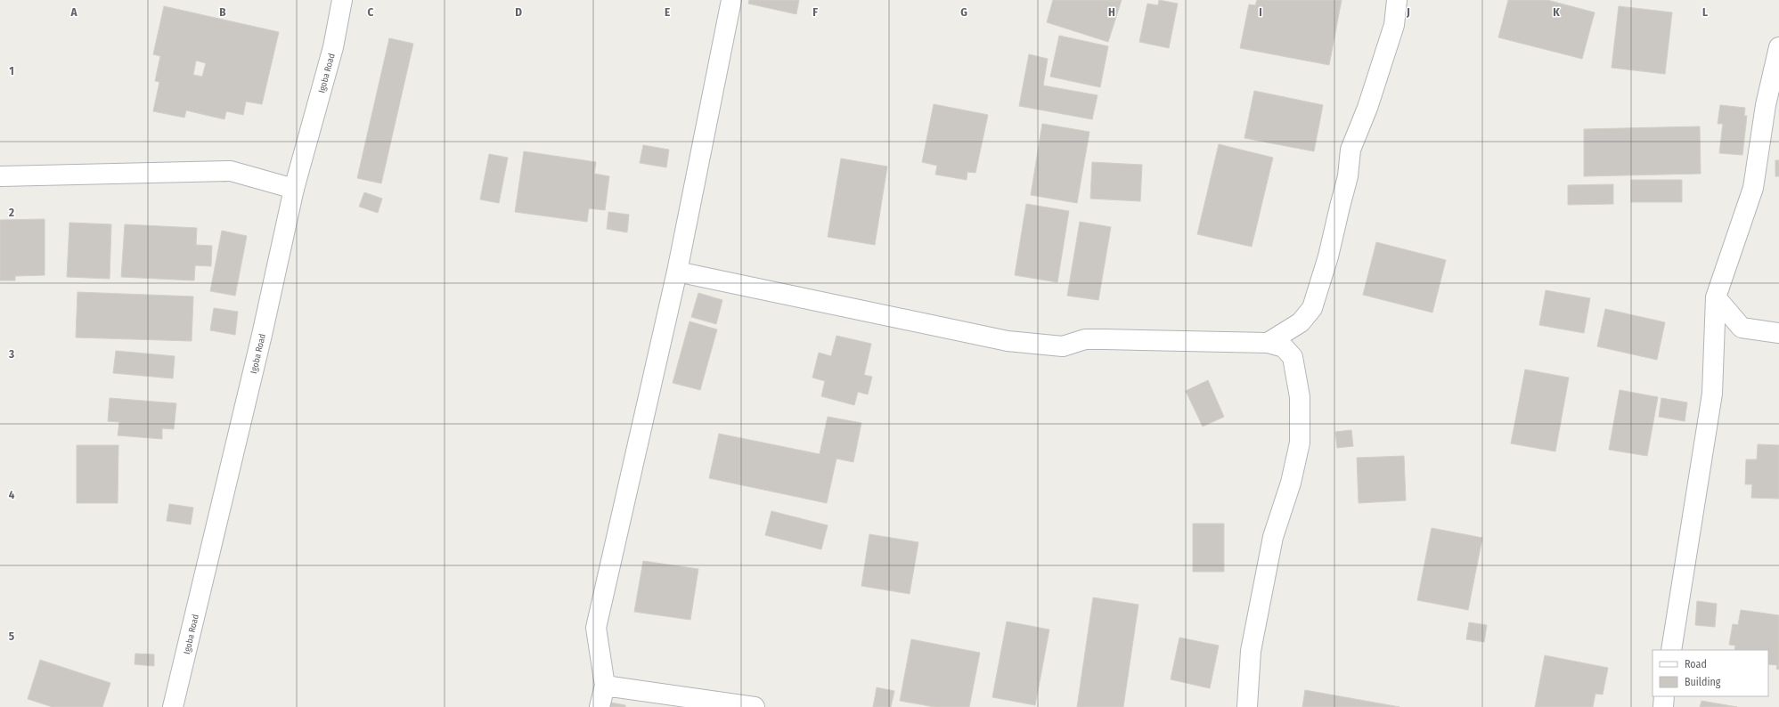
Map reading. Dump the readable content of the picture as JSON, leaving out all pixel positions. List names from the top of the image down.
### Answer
{
  "streets": {
    "street": ["Igoba Road"]
  },
  "legend": ["Road", "Building"],
  "grid": {
    "columns": [
      "A",
      "B",
      "C",
      "D",
      "E",
      "F",
      "G",
      "H",
      "I",
      "J",
      "K",
      "L"
    ],
    "rows": [
      "1",
      "2",
      "3",
      "4",
      "5"
    ]
  }
}
